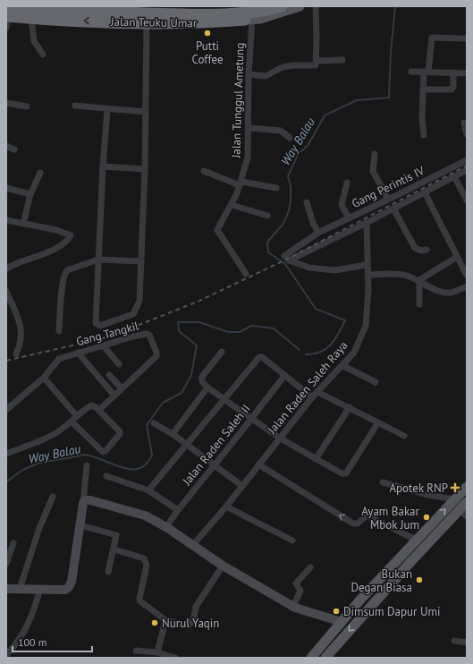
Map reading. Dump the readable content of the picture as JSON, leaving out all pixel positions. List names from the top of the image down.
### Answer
{
  "streets": {
    "highway": ["Jalan Teuku Umar"],
    "street": [
      "Jalan Tunggul Ametung",
      "Gang Perintis IV",
      "Gang Tangkil",
      "Jalan Raden Saleh Raya",
      "Jalan Raden Saleh II"
    ]
  },
  "crossings": [
    ["Jalan Teuku Umar", "Jalan Tunggul Ametung"]
  ],
  "water": ["Way Balau"],
  "places": {
    "other": [
      "Putti Coffee",
      "Ayam Bakar Mbok Jum",
      "Bukan Degan Biasa",
      "Dimsum Dapur Umi",
      "Nurul Yaqin"
    ],
    "health": ["Apotek RNP"]
  },
  "scale_bar": "100 m"
}
